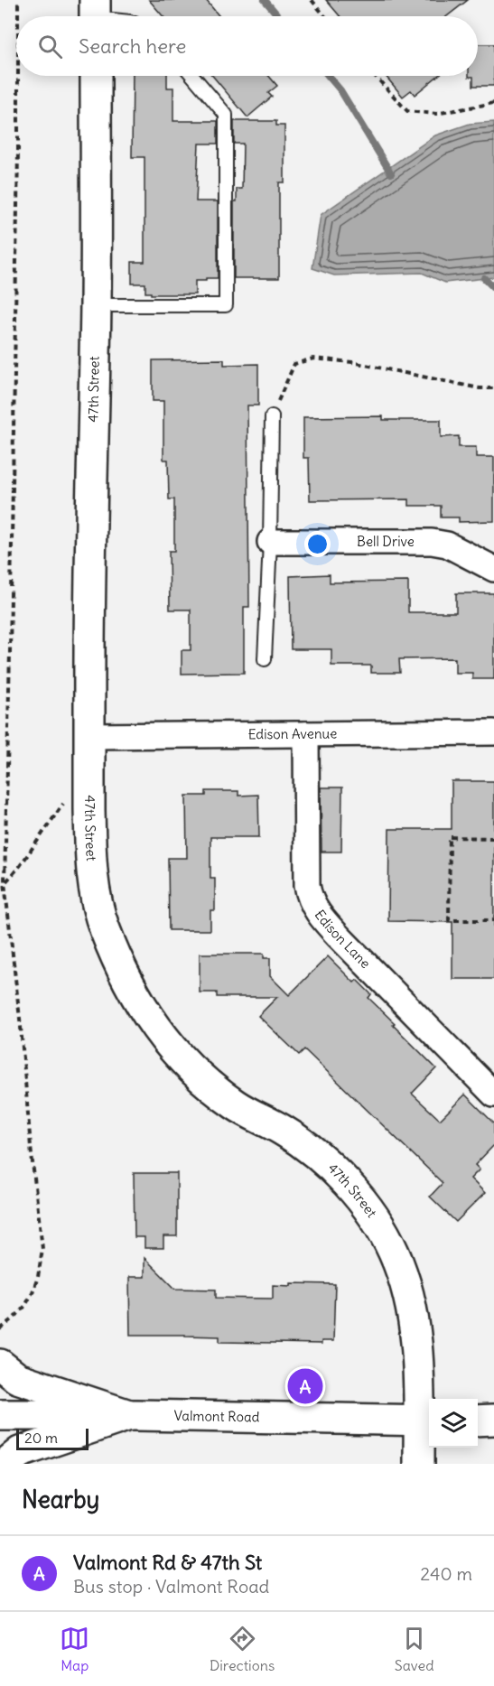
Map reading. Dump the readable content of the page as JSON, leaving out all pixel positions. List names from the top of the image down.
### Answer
{
  "streets": {
    "main road": ["47th Street", "Valmont Road"],
    "street": ["Bell Drive", "Edison Avenue", "Edison Lane"]
  },
  "crossings": [
    ["47th Street", "Edison Avenue"],
    ["47th Street", "Valmont Road"],
    ["Edison Avenue", "Edison Lane"]
  ],
  "scale_bar": "20 m",
  "page": {
    "search": "Search here",
    "pins": "A",
    "scale": "20 m",
    "heading": "Nearby",
    "list": [
      {
        "mark": "A",
        "name": "Valmont Rd & 47th St",
        "note": "Bus stop · Valmont Road",
        "value": "240 m"
      }
    ],
    "nav": ["Map", "Directions", "Saved"]
  }
}
